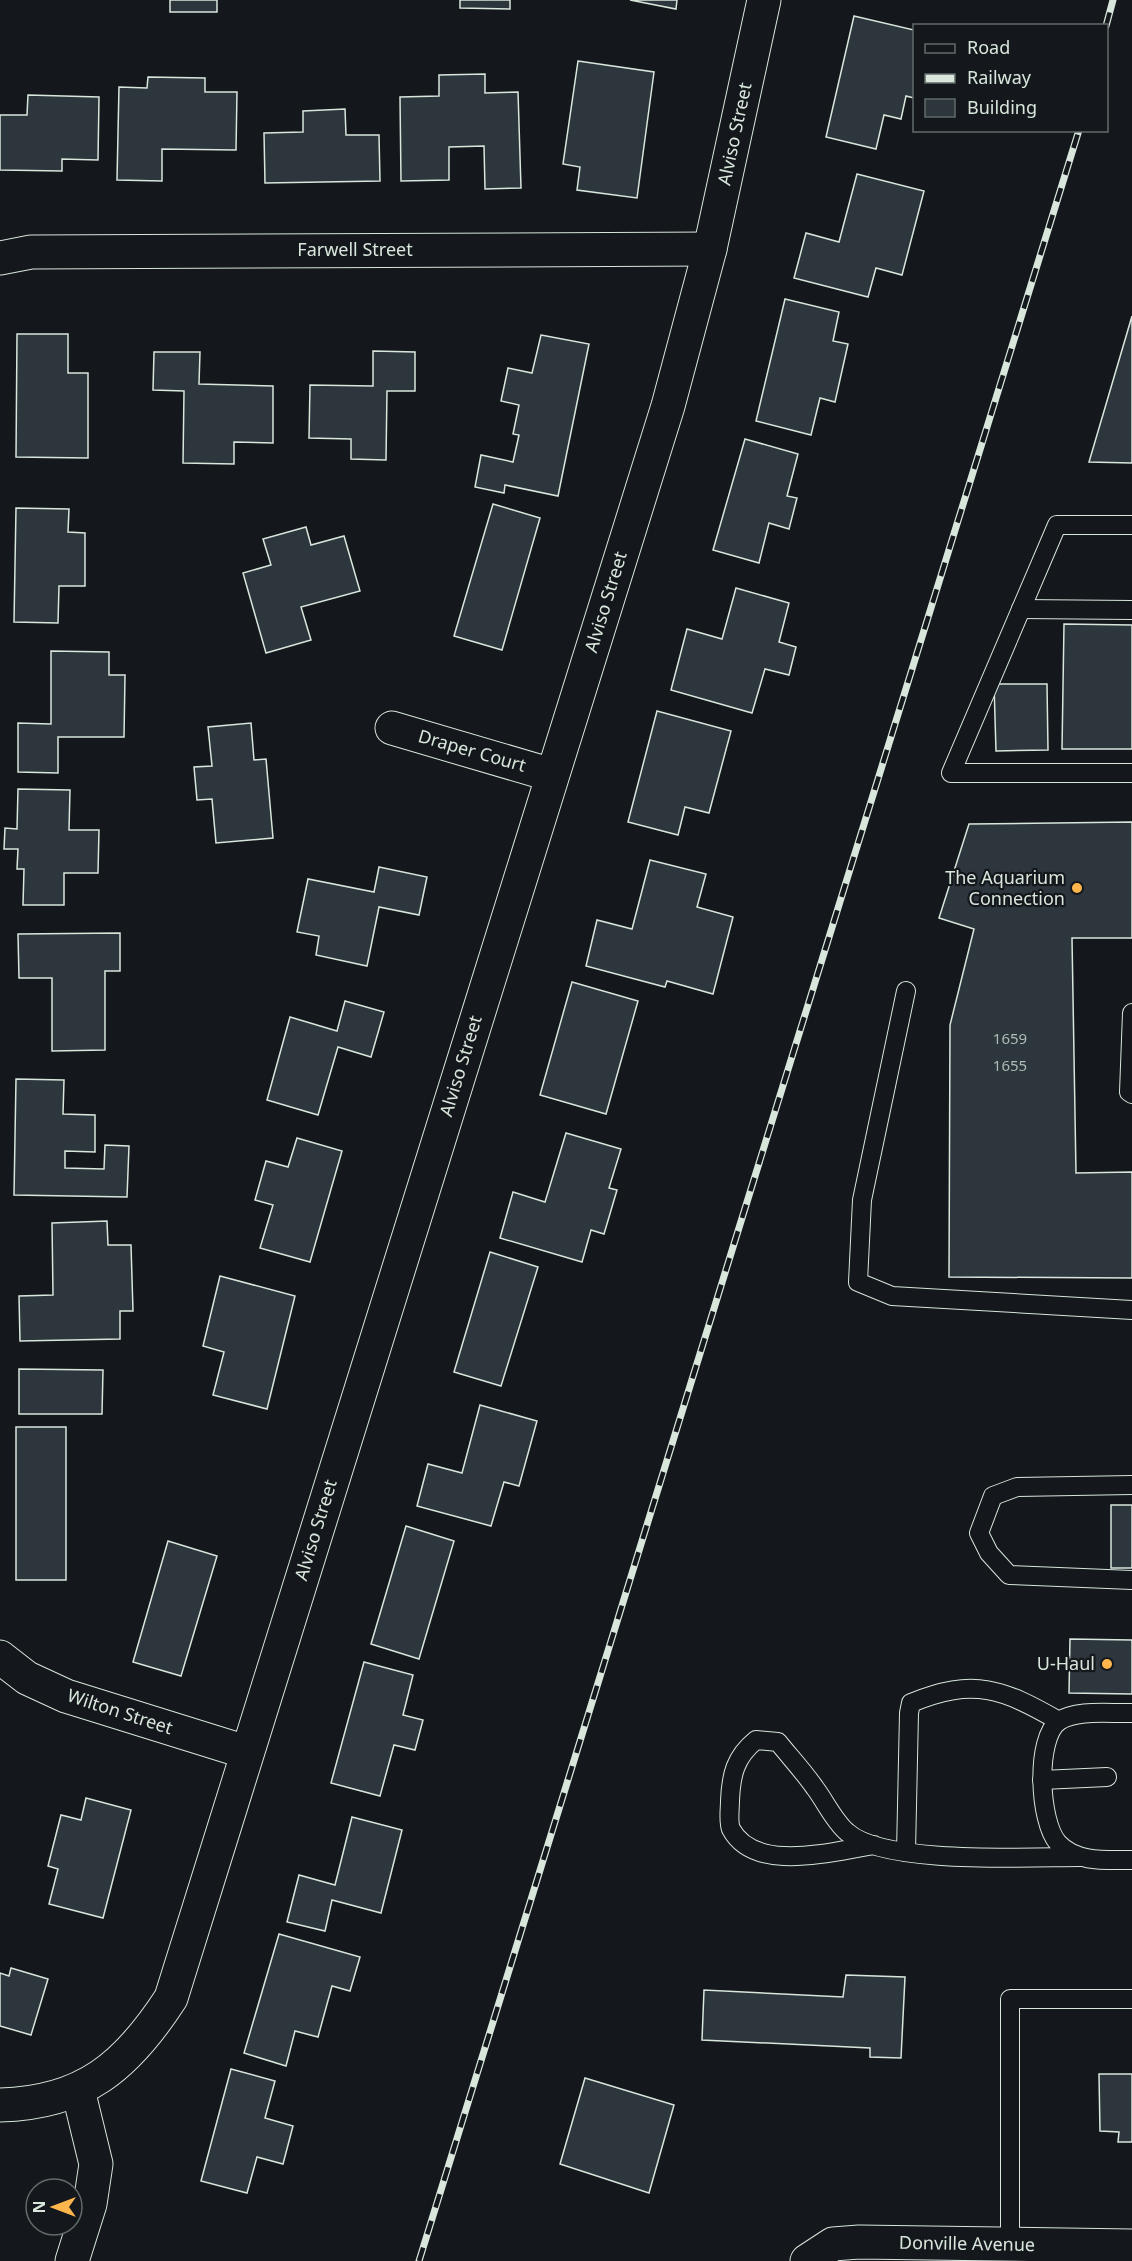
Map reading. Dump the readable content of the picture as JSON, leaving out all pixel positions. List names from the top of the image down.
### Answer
{
  "streets": {
    "street": [
      "Alviso Street",
      "Farwell Street",
      "Draper Court",
      "Wilton Street",
      "Donville Avenue"
    ]
  },
  "crossings": [
    ["Alviso Street", "Farwell Street"],
    ["Alviso Street", "Draper Court"],
    ["Alviso Street", "Wilton Street"]
  ],
  "places": ["The Aquarium Connection", "U-Haul"],
  "house_numbers": ["1659", "1655"],
  "legend": ["Road", "Railway", "Building"],
  "north": "left"
}
